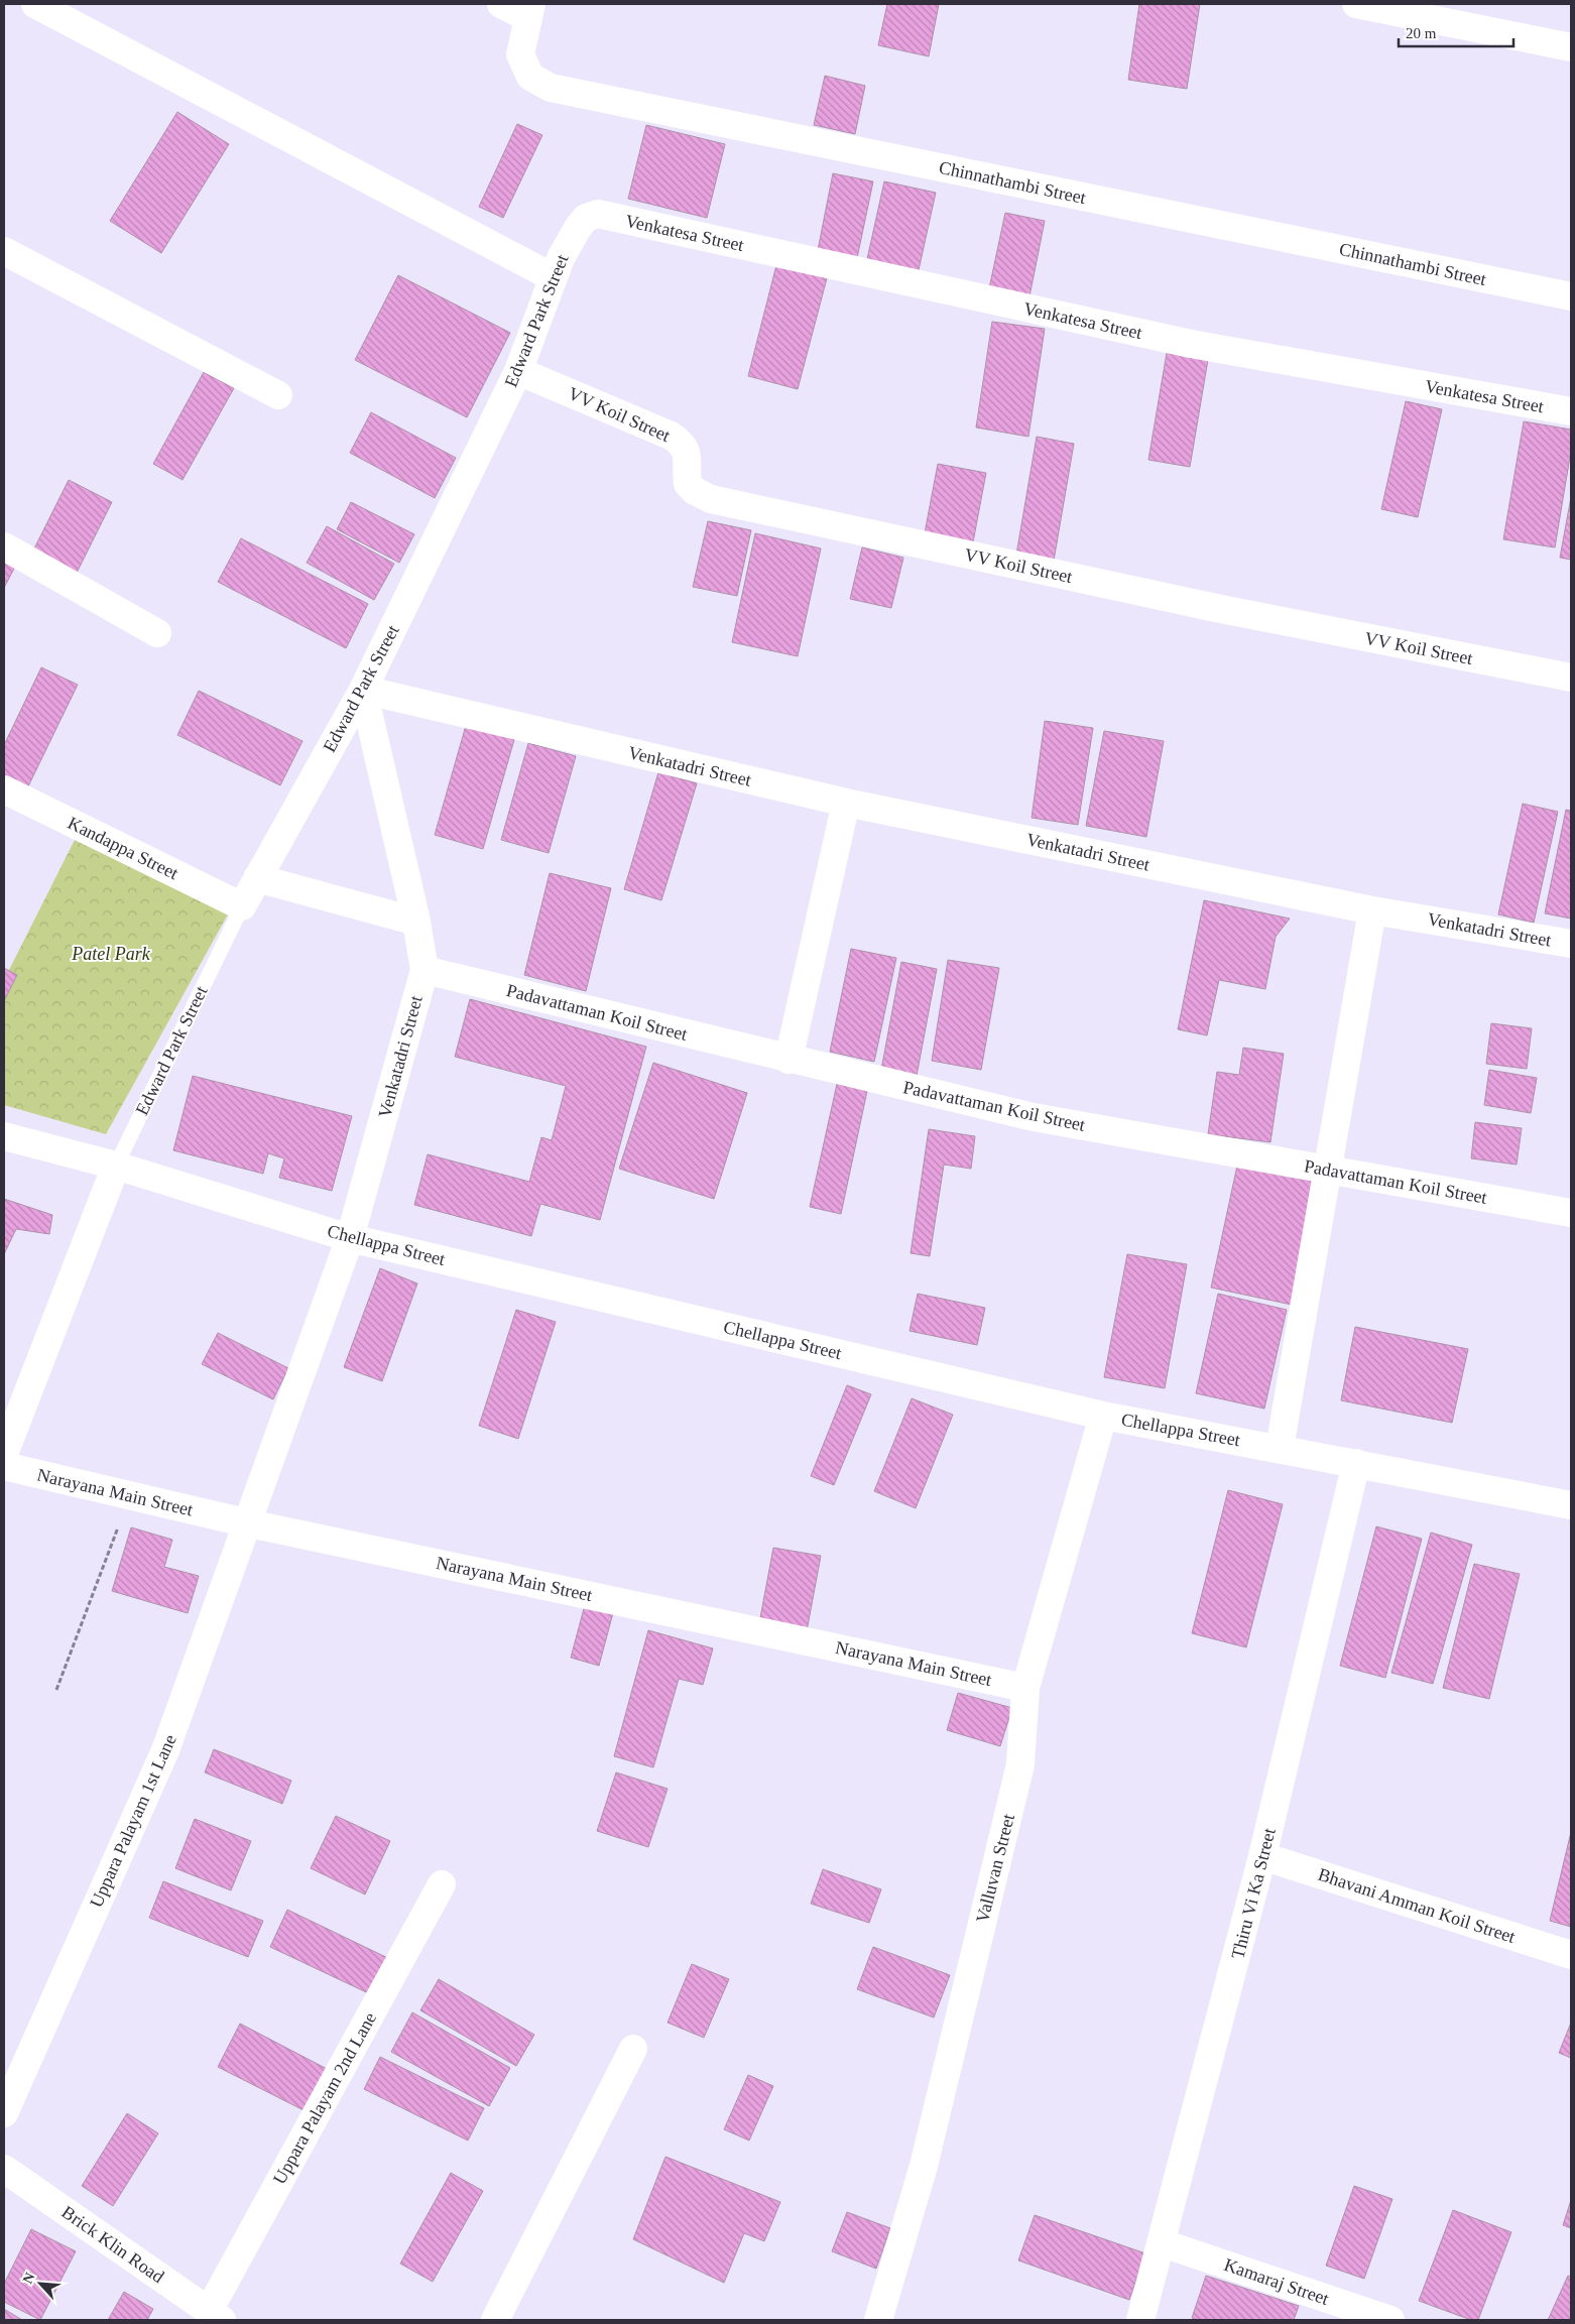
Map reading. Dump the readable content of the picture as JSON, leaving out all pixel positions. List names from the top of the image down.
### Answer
{
  "streets": {
    "street": [
      "Chinnathambi Street",
      "Venkatesa Street",
      "Edward Park Street",
      "VV Koil Street",
      "Venkatadri Street",
      "Kandappa Street",
      "Padavattaman Koil Street",
      "Chellappa Street",
      "Narayana Main Street",
      "Uppara Palayam 1st Lane",
      "Valluvan Street",
      "Thiru Vi Ka Street",
      "Bhavani Amman Koil Street",
      "Uppara Palayam 2nd Lane",
      "Brick Klin Road",
      "Kamaraj Street"
    ]
  },
  "crossings": [
    ["Venkatesa Street", "Edward Park Street"],
    ["Edward Park Street", "VV Koil Street"],
    ["Edward Park Street", "Venkatadri Street"],
    ["Edward Park Street", "Kandappa Street"],
    ["Edward Park Street", "Chellappa Street"],
    ["Venkatadri Street", "Padavattaman Koil Street"],
    ["Venkatadri Street", "Chellappa Street"],
    ["Venkatadri Street", "Narayana Main Street"],
    ["Venkatadri Street", "Uppara Palayam 1st Lane"],
    ["Chellappa Street", "Valluvan Street"],
    ["Chellappa Street", "Thiru Vi Ka Street"],
    ["Narayana Main Street", "Uppara Palayam 1st Lane"],
    ["Narayana Main Street", "Valluvan Street"],
    ["Thiru Vi Ka Street", "Bhavani Amman Koil Street"],
    ["Thiru Vi Ka Street", "Kamaraj Street"],
    ["Uppara Palayam 2nd Lane", "Brick Klin Road"]
  ],
  "parks": ["Patel Park"],
  "scale_bar": "20 m",
  "north": "top left"
}
